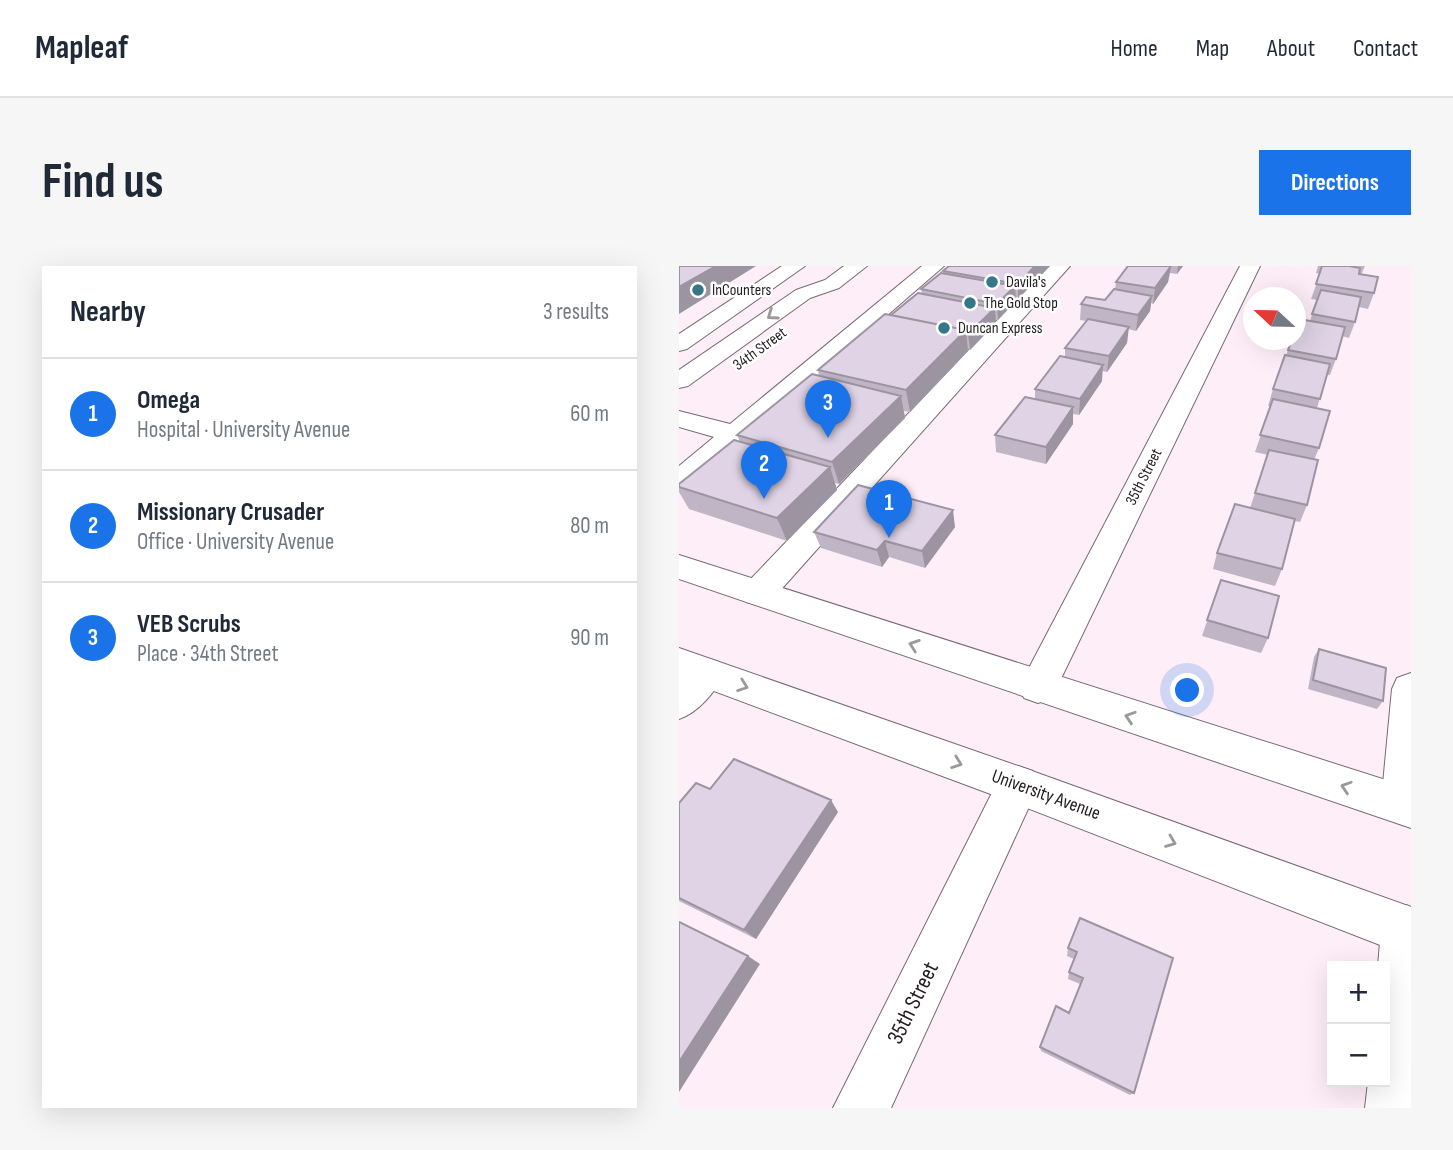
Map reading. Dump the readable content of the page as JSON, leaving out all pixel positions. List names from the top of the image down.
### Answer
{
  "streets": {
    "main road": ["34th Street", "35th Street", "University Avenue"]
  },
  "crossings": [
    ["35th Street", "University Avenue"]
  ],
  "places": [
    "Davila's",
    "InCounters",
    "The Gold Stop",
    "Duncan Express"
  ],
  "north": "left",
  "page": {
    "header": "Mapleaf",
    "nav": [
      "Home",
      "Map",
      "About",
      "Contact"
    ],
    "buttons": "Directions",
    "title": "Find us",
    "heading": ["Nearby", "3 results"],
    "list": [
      {
        "mark": "1",
        "name": "Omega",
        "note": "Hospital · University Avenue",
        "value": "60 m"
      },
      {
        "mark": "2",
        "name": "Missionary Crusader",
        "note": "Office · University Avenue",
        "value": "80 m"
      },
      {
        "mark": "3",
        "name": "VEB Scrubs",
        "note": "Place · 34th Street",
        "value": "90 m"
      }
    ],
    "pins": ["3", "2", "1"],
    "map_buttons": ["+", "−"]
  }
}
